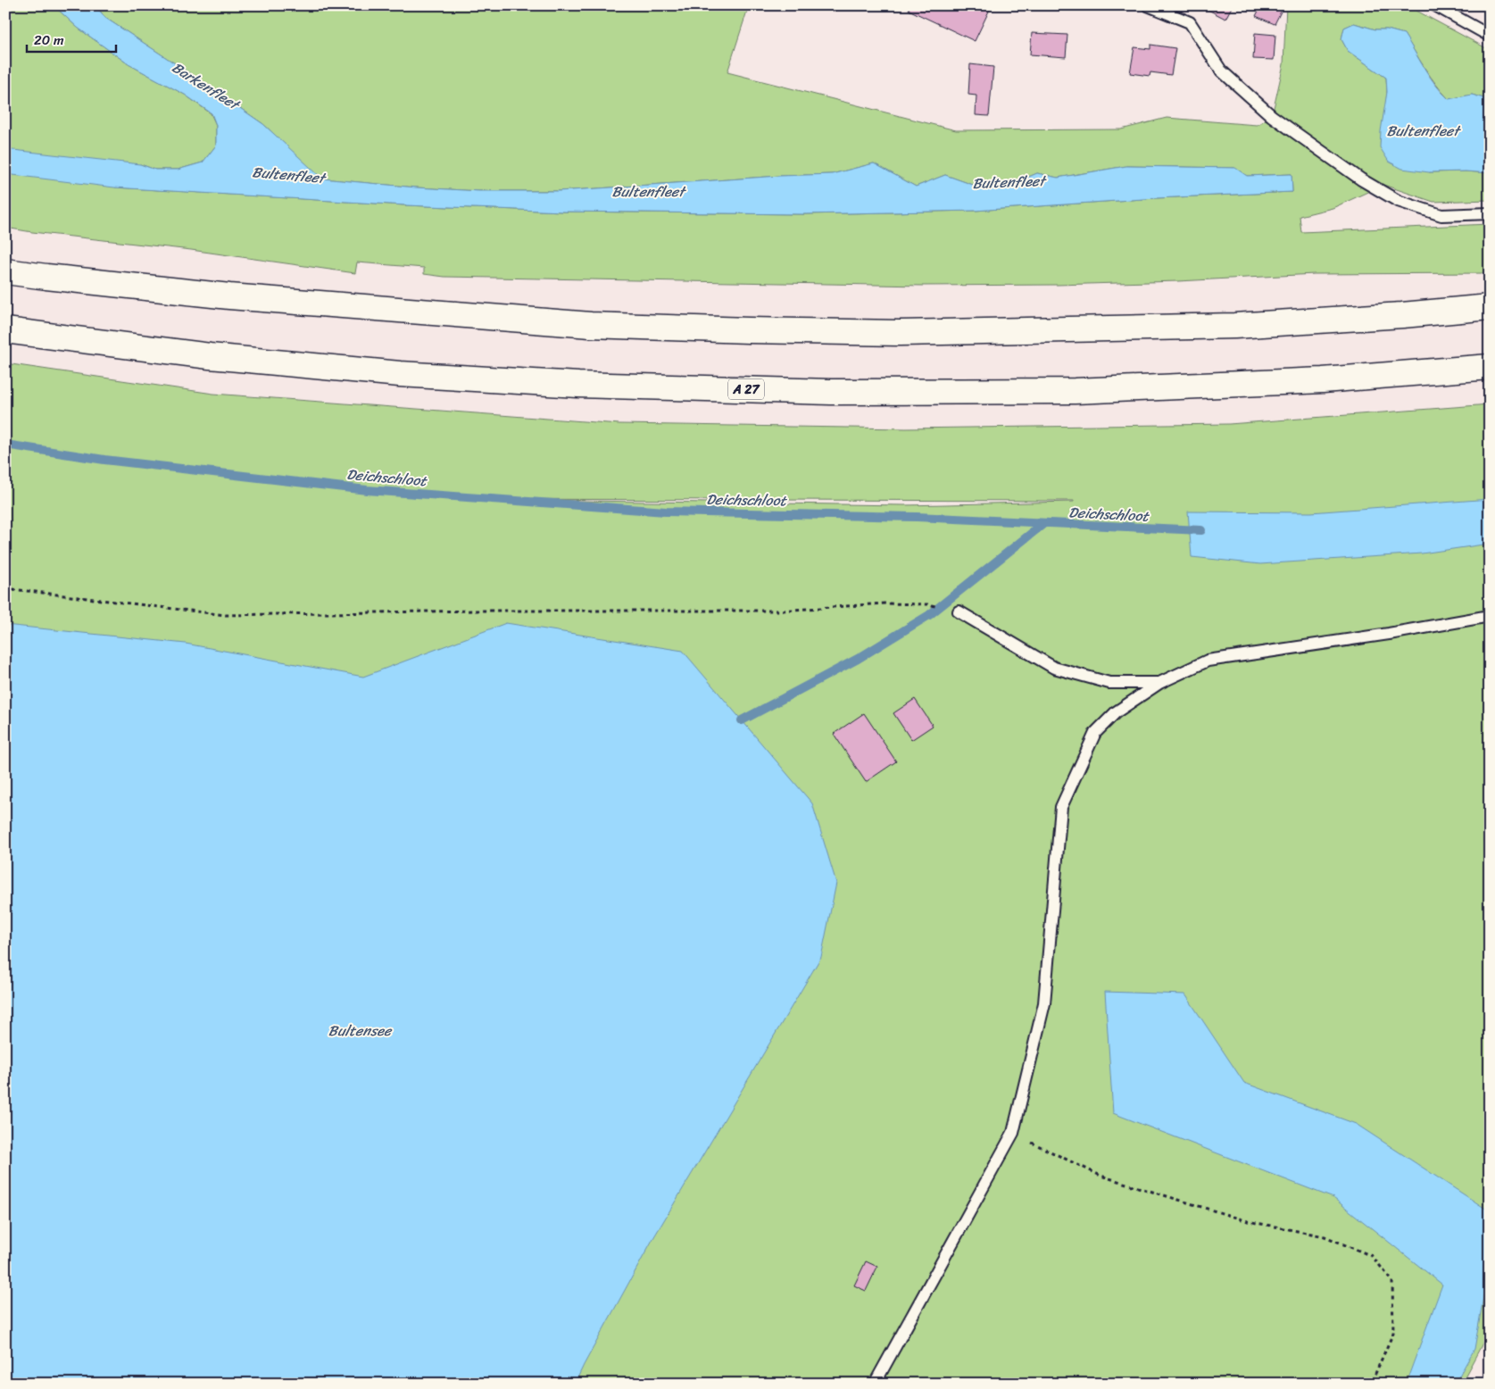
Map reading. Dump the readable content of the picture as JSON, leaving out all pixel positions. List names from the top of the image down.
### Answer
{
  "streets": {
    "highway": ["A 27"]
  },
  "water": [
    "Barkenfleet",
    "Bultenfleet",
    "Deichschloot",
    "Bultensee"
  ],
  "scale_bar": "20 m"
}
